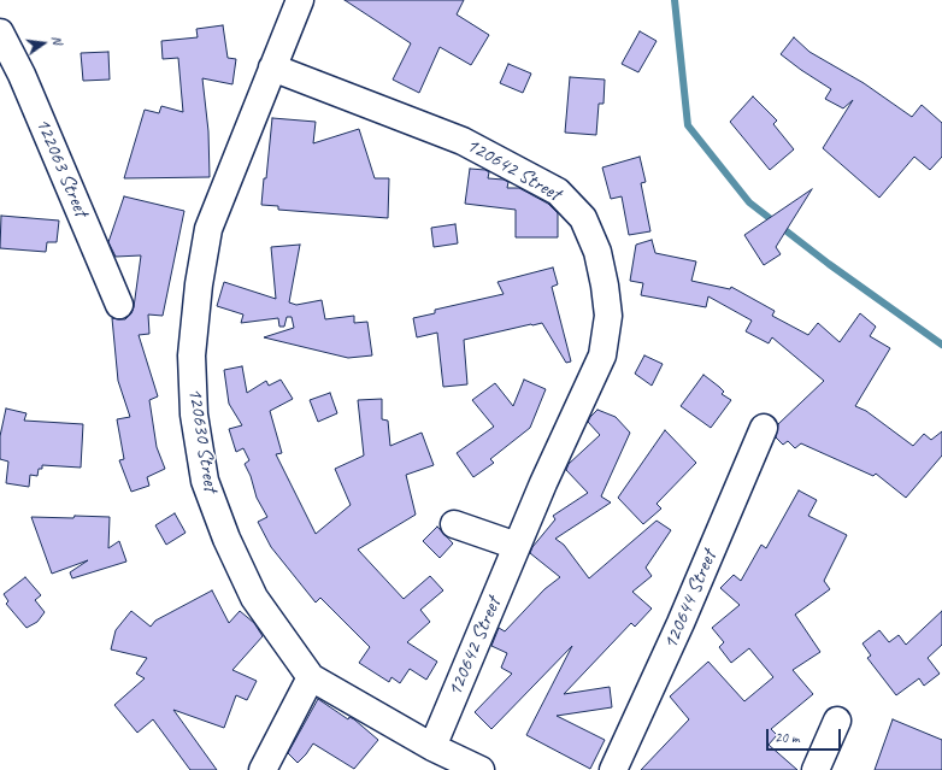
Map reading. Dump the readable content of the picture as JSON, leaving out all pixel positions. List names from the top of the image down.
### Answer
{
  "streets": {
    "street": [
      "122063 Street",
      "120642 Street",
      "120630 Street",
      "120644 Street"
    ]
  },
  "crossings": [
    ["120642 Street", "120630 Street"]
  ],
  "scale_bar": "20 m",
  "north": "right"
}
